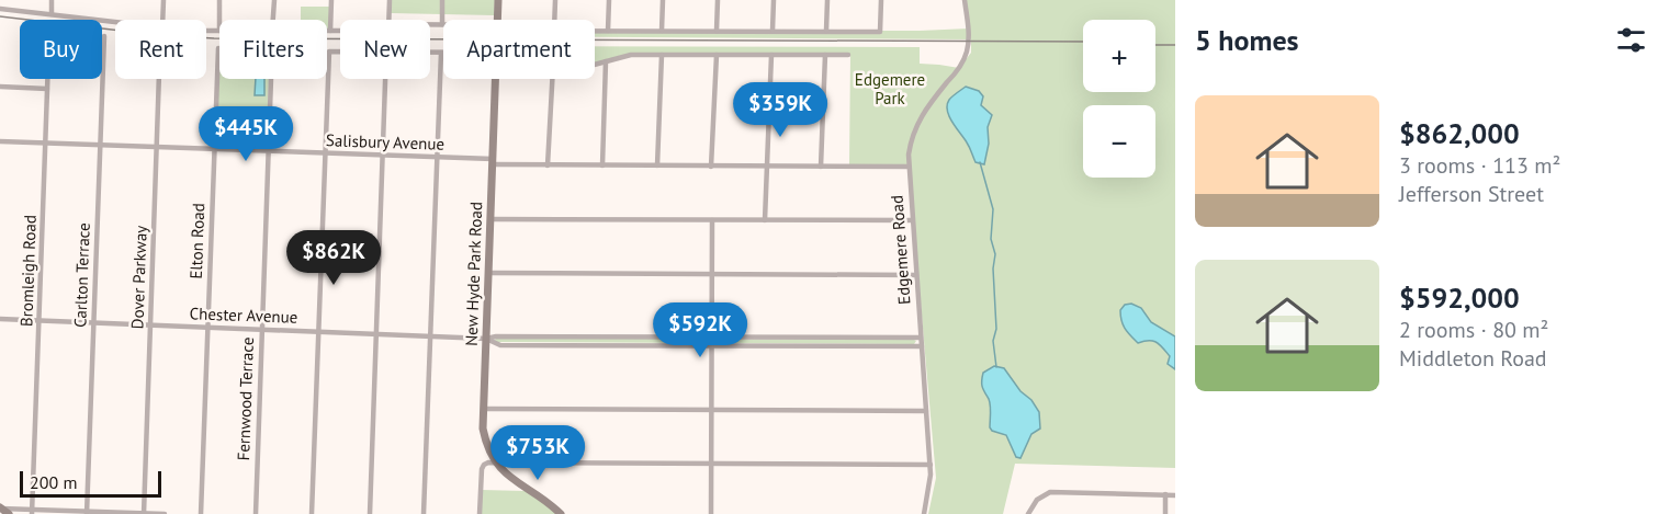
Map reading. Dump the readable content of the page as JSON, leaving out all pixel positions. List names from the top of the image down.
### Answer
{
  "streets": {
    "main road": ["New Hyde Park Road"],
    "street": [
      "Salisbury Avenue",
      "Elton Road",
      "Edgemere Road",
      "Bromleigh Road",
      "Carlton Terrace",
      "Dover Parkway",
      "Chester Avenue",
      "Fernwood Terrace"
    ]
  },
  "crossings": [
    ["Salisbury Avenue", "Elton Road"],
    ["Salisbury Avenue", "Edgemere Road"],
    ["Salisbury Avenue", "Bromleigh Road"],
    ["Salisbury Avenue", "New Hyde Park Road"],
    ["Salisbury Avenue", "Carlton Terrace"],
    ["Salisbury Avenue", "Dover Parkway"],
    ["Salisbury Avenue", "Fernwood Terrace"],
    ["Elton Road", "Chester Avenue"],
    ["Bromleigh Road", "Chester Avenue"],
    ["New Hyde Park Road", "Chester Avenue"],
    ["Carlton Terrace", "Chester Avenue"],
    ["Dover Parkway", "Chester Avenue"],
    ["Chester Avenue", "Fernwood Terrace"]
  ],
  "parks": ["Edgemere Park"],
  "scale_bar": "200 m",
  "page": {
    "heading": "5 homes",
    "map_buttons": ["+", "−"],
    "chip": [
      "Buy",
      "Rent",
      "Filters",
      "New",
      "Apartment"
    ],
    "list": [
      {
        "name": "$862,000",
        "note": "3 rooms · 113 m² · Jefferson Street"
      },
      {
        "name": "$592,000",
        "note": "2 rooms · 80 m² · Middleton Road"
      }
    ],
    "price": [
      "$359K",
      "$445K",
      "$862K",
      "$592K",
      "$753K"
    ],
    "scale": "200 m"
  }
}
